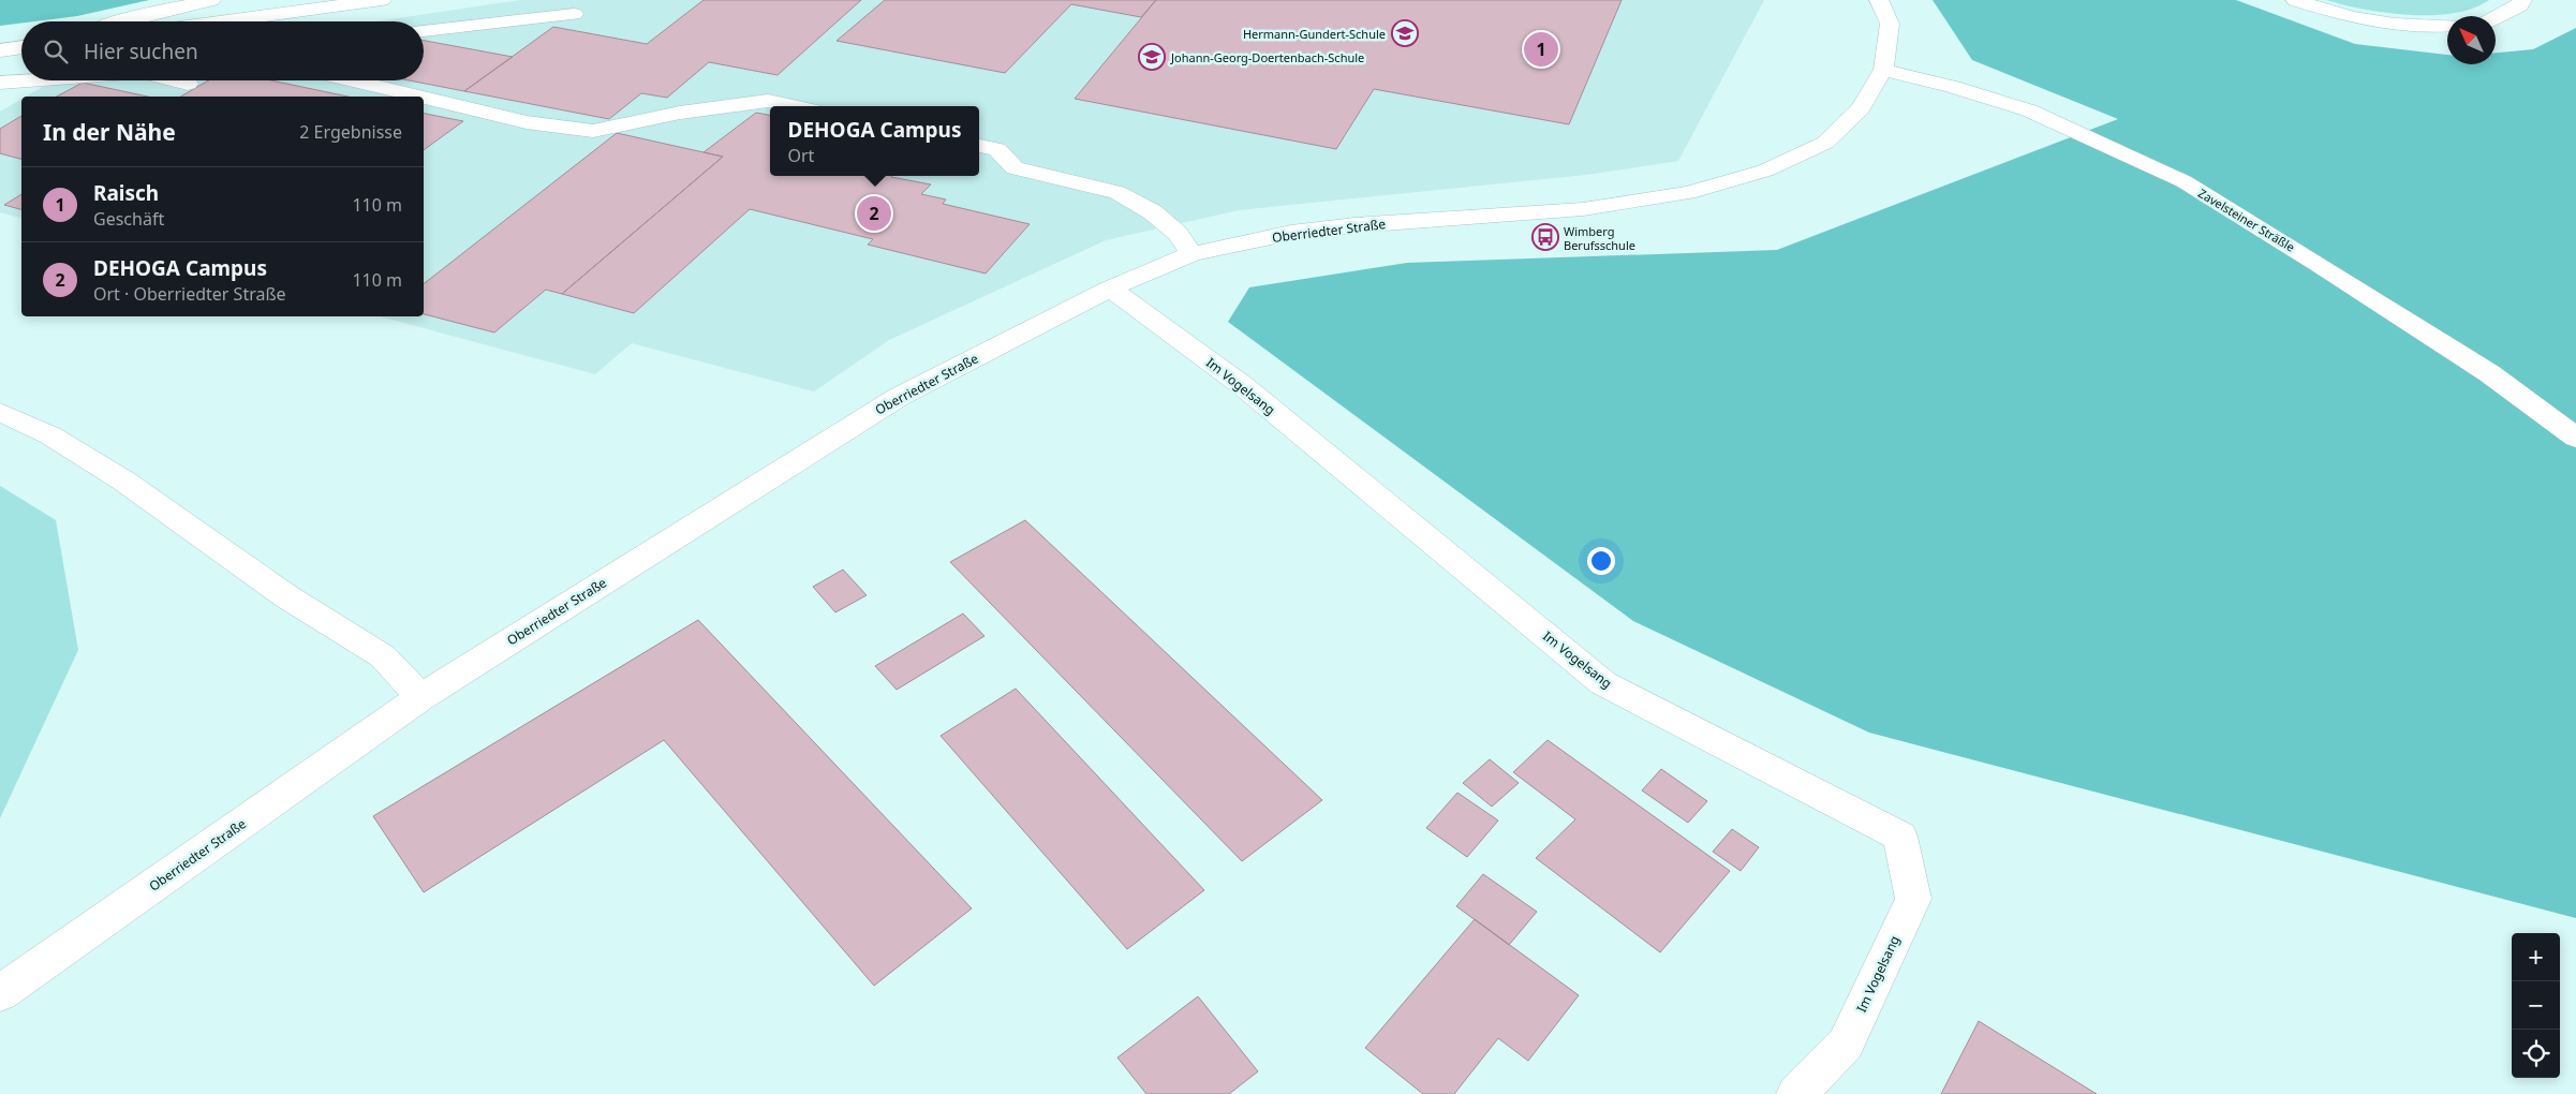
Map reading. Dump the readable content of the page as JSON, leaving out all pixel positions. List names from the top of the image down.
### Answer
{
  "streets": {
    "street": ["Zavelsteiner Sträßle", "Oberriedter Straße", "Im Vogelsang"]
  },
  "crossings": [
    ["Zavelsteiner Sträßle", "Oberriedter Straße"],
    ["Oberriedter Straße", "Im Vogelsang"]
  ],
  "places": {
    "school or university": ["Hermann-Gundert-Schule", "Johann-Georg-Doertenbach-Schule"],
    "bus stop": ["Wimberg Berufsschule"]
  },
  "north": "top left",
  "page": {
    "search": "Hier suchen",
    "pins": ["1", "2"],
    "heading": ["In der Nähe", "2 Ergebnisse"],
    "popup": ["DEHOGA Campus", "Ort"],
    "list": [
      {
        "mark": "1",
        "name": "Raisch",
        "note": "Geschäft",
        "value": "110 m"
      },
      {
        "mark": "2",
        "name": "DEHOGA Campus",
        "note": "Ort · Oberriedter Straße",
        "value": "110 m"
      }
    ],
    "map_buttons": ["+", "−"]
  }
}
